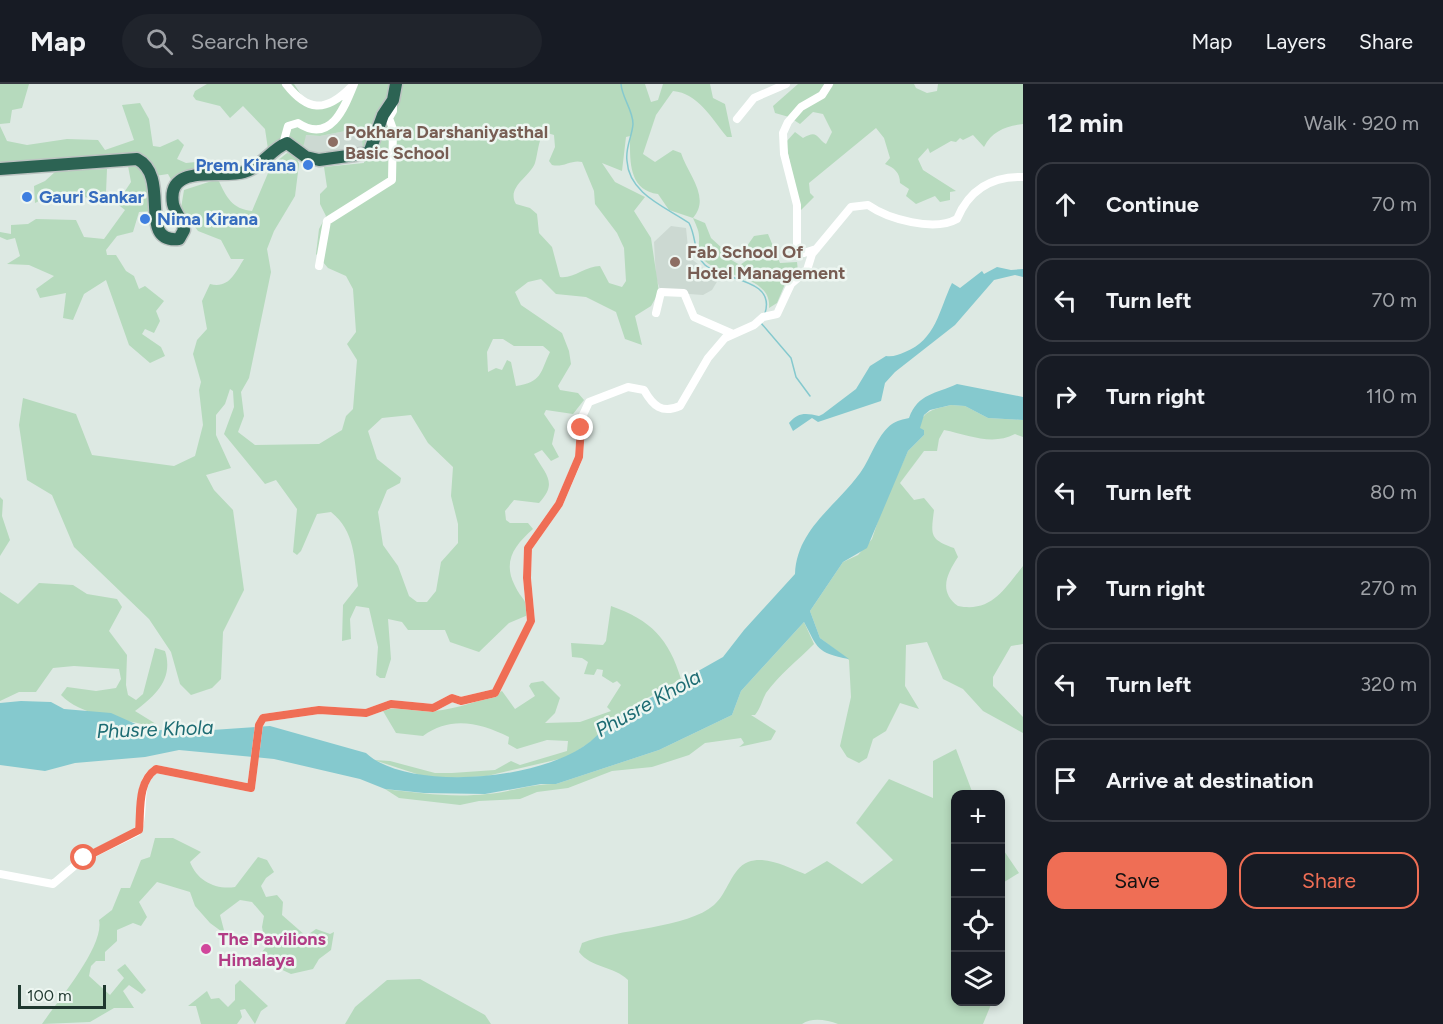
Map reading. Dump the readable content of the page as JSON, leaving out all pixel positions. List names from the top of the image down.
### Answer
{
  "water": ["Phusre Khola"],
  "places": [
    "Pokhara Darshaniyasthal Basic School",
    "Prem Kirana",
    "Gauri Sankar",
    "Nima Kirana",
    "Fab School Of Hotel Management",
    "The Pavilions Himalaya"
  ],
  "scale_bar": "100 m",
  "page": {
    "header": "Map",
    "search": "Search here",
    "nav": ["Map", "Layers", "Share"],
    "heading": ["12 min", "Walk · 920 m"],
    "list": [
      ["Continue", "70 m"],
      ["Turn left", "70 m"],
      ["Turn right", "110 m"],
      ["Turn left", "80 m"],
      ["Turn right", "270 m"],
      ["Turn left", "320 m"],
      "Arrive at destination"
    ],
    "map_buttons": ["+", "−"],
    "buttons": ["Save", "Share"],
    "scale": "100 m"
  }
}
